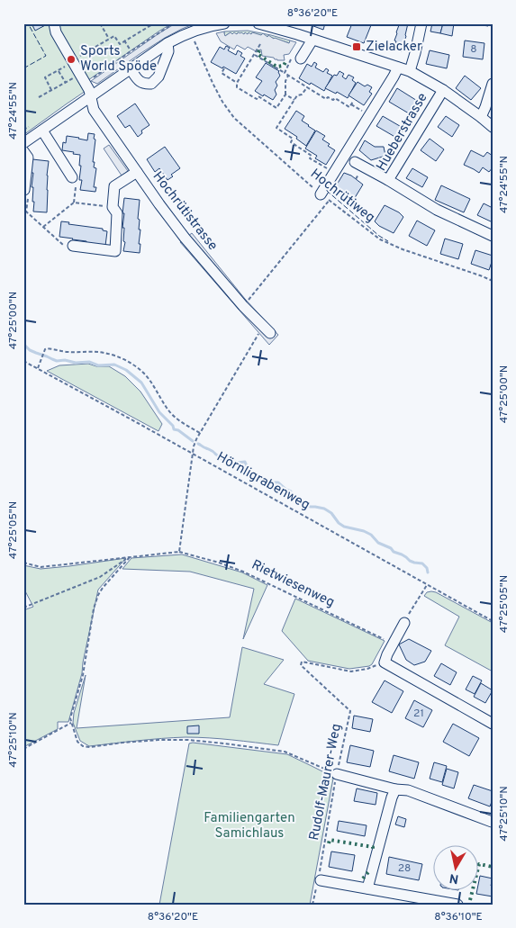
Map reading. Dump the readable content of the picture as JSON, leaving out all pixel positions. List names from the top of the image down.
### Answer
{
  "streets": {
    "street": ["Hueberstrasse", "Hochrütistrasse"],
    "path": [
      "Hochrütiweg",
      "Hörnligrabenweg",
      "Rietwiesenweg",
      "Rudolf-Maurer-Weg"
    ]
  },
  "parks": ["Familiengarten Samichlaus"],
  "places": {
    "transit": ["Zielacker"],
    "other": ["Sports World Spöde"]
  },
  "house_numbers": ["8", "21", "28"],
  "north": "bottom",
  "coordinates": [
    "8°36'20\"E",
    "47°24'55\"N",
    "47°25'00\"N",
    "47°25'05\"N",
    "47°25'10\"N",
    "8°36'10\"E"
  ]
}
